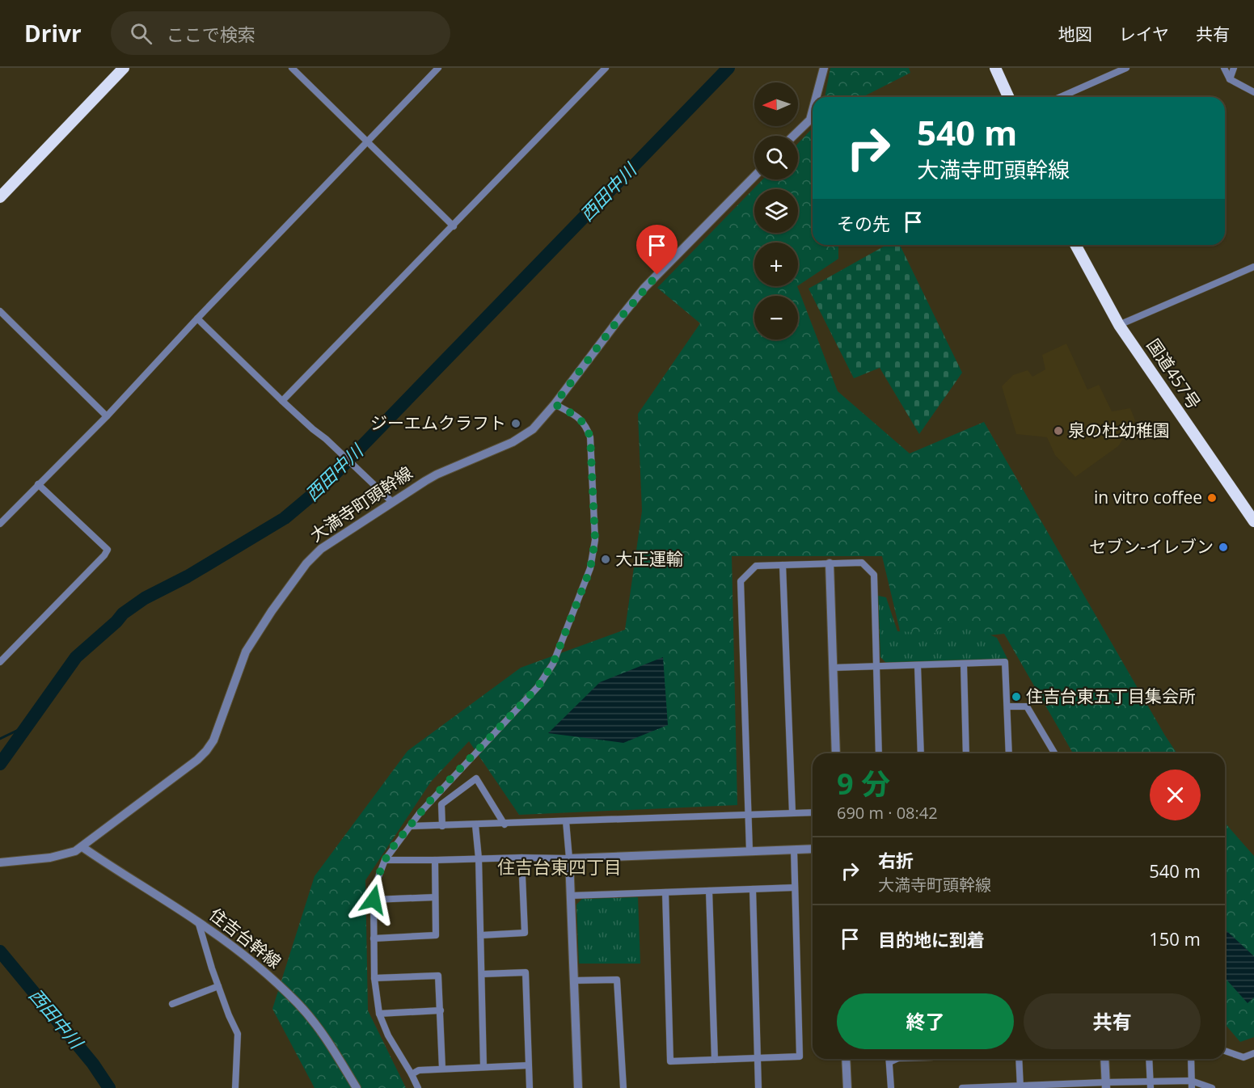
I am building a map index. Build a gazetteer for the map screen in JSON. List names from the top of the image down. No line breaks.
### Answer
{"streets":{"highway":["国道457号"],"street":["大満寺町頭幹線","住吉台幹線"]},"crossings":[["大満寺町頭幹線","住吉台幹線"]],"districts":["住吉台東四丁目"],"water":["西田中川"],"places":["ジーエムクラフト","泉の杜幼稚園","in vitro coffee","セブン-イレブン","大正運輸","住吉台東五丁目集会所"],"north":"left","page":{"header":"Drivr","search":"ここで検索","nav":["地図","レイヤ","共有"],"map_buttons":["+","−"],"turn":["540 m","大満寺町頭幹線"],"then":"その先","heading":["9 分","690 m · 08:42"],"list":[{"name":"右折","note":"大満寺町頭幹線","value":"540 m"},{"name":"目的地に到着","value":"150 m"}],"buttons":["終了","共有"]}}
